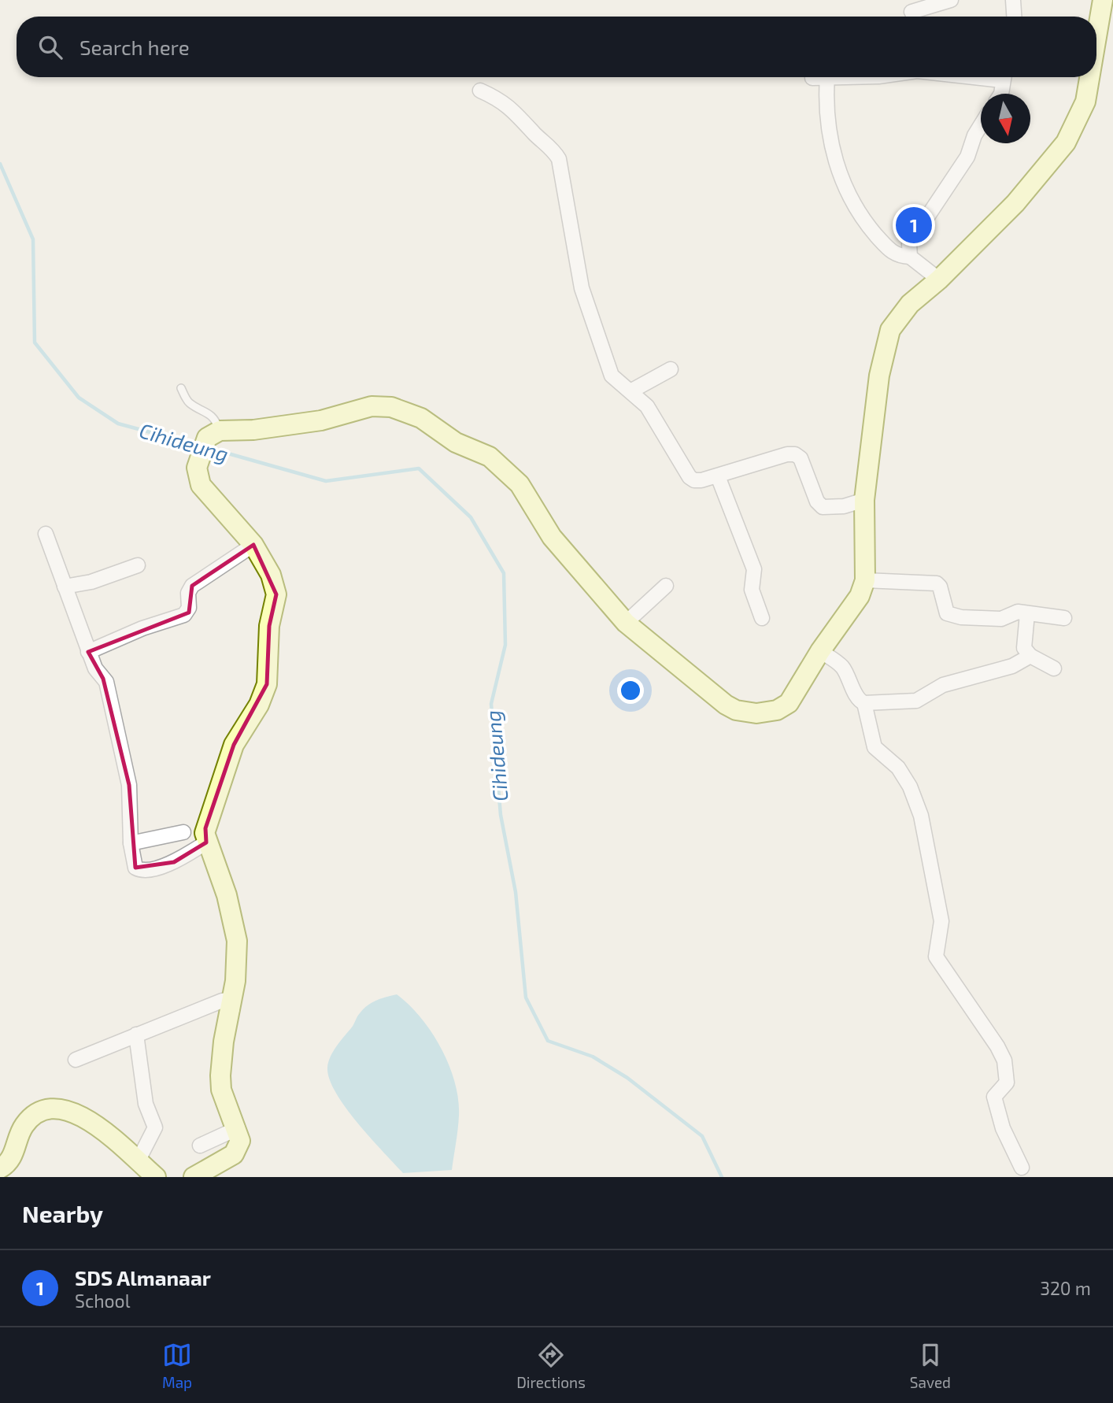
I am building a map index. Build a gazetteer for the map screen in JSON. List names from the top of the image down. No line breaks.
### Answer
{"water":["Cihideung"],"north":"bottom","page":{"search":"Search here","pins":"1","heading":"Nearby","list":[{"mark":"1","name":"SDS Almanaar","note":"School","value":"320 m"}],"nav":["Map","Directions","Saved"]}}
